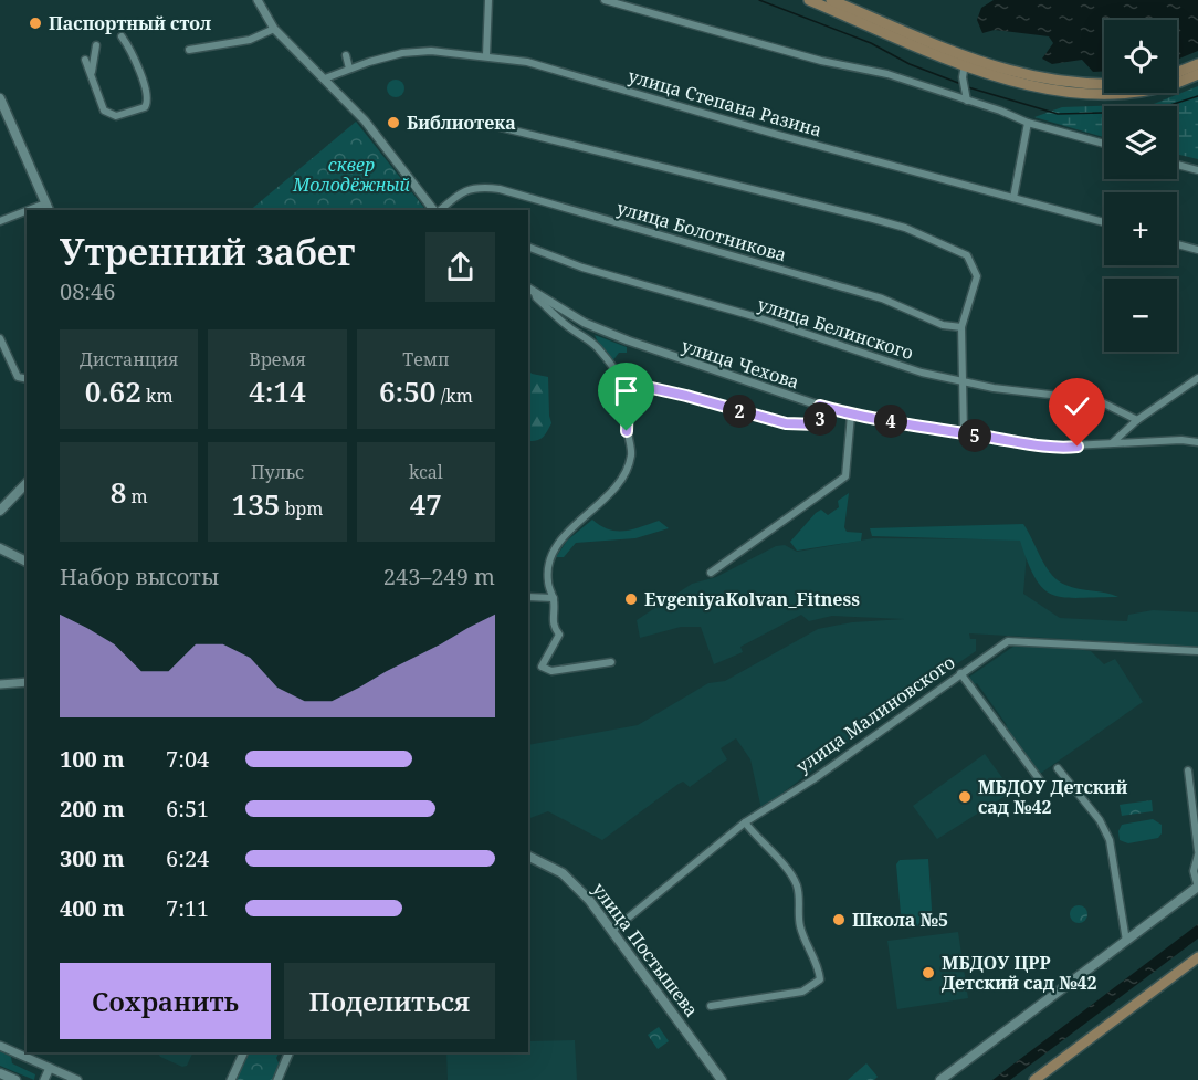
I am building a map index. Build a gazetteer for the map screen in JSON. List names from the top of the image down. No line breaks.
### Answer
{"streets":{"main road":["улица Постышева"],"street":["улица Степана Разина","улица Болотникова","улица Белинского","улица Чехова","улица Малиновского"]},"crossings":[["улица Малиновского","улица Постышева"]],"parks":["сквер Молодёжный"],"places":["Паспортный стол","Библиотека","EvgeniyaKolvan_Fitness","МБДОУ Детский сад №42","Школа №5","МБДОУ ЦРР Детский сад №42"],"page":{"map_buttons":["+","−"],"heading":["Утренний забег","08:46"],"stats":[["Дистанция","0.62 km"],["Время","4:14"],["Темп","6:50 /km"],["8 m"],["Пульс","135 bpm"],["kcal","47"]],"pins":["2","3","4","5"],"chart":["Набор высоты","243–249 m"],"list":[{"name":"100 m","note":"7:04"},{"name":"200 m","note":"6:51"},{"name":"300 m","note":"6:24"},{"name":"400 m","note":"7:11"}],"buttons":["Сохранить","Поделиться"]}}
